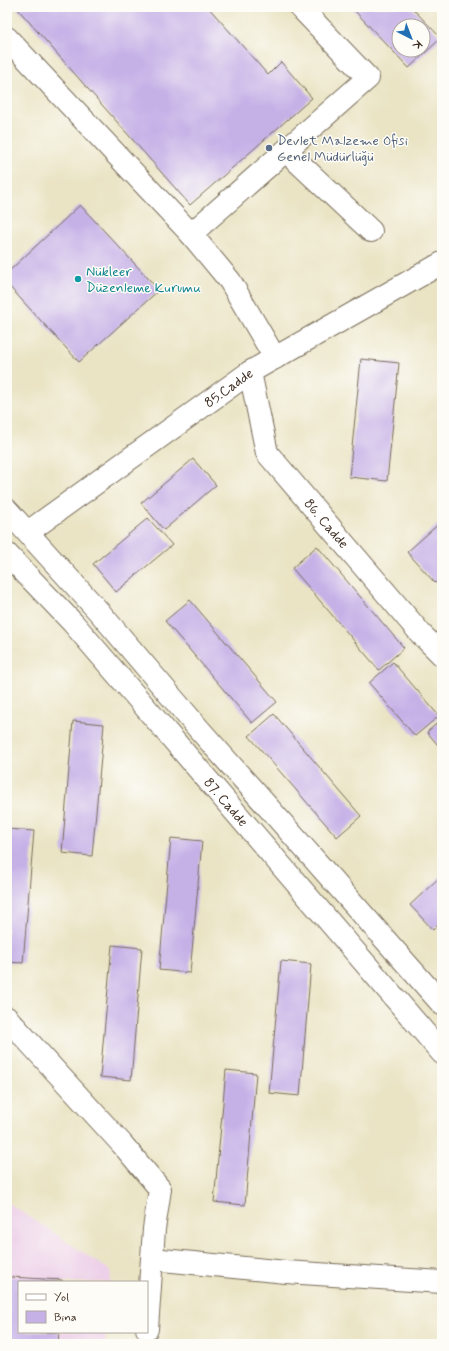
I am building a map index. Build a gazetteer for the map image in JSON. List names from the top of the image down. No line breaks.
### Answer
{"streets":{"street":["85.Cadde","86. Cadde","87. Cadde"]},"crossings":[["85.Cadde","86. Cadde"],["85.Cadde","87. Cadde"]],"places":["Devlet Malzeme Ofisi Genel Müdürlüğü","Nükleer Düzenleme Kurumu"],"legend":["Yol","Bina"],"north":"bottom right"}
